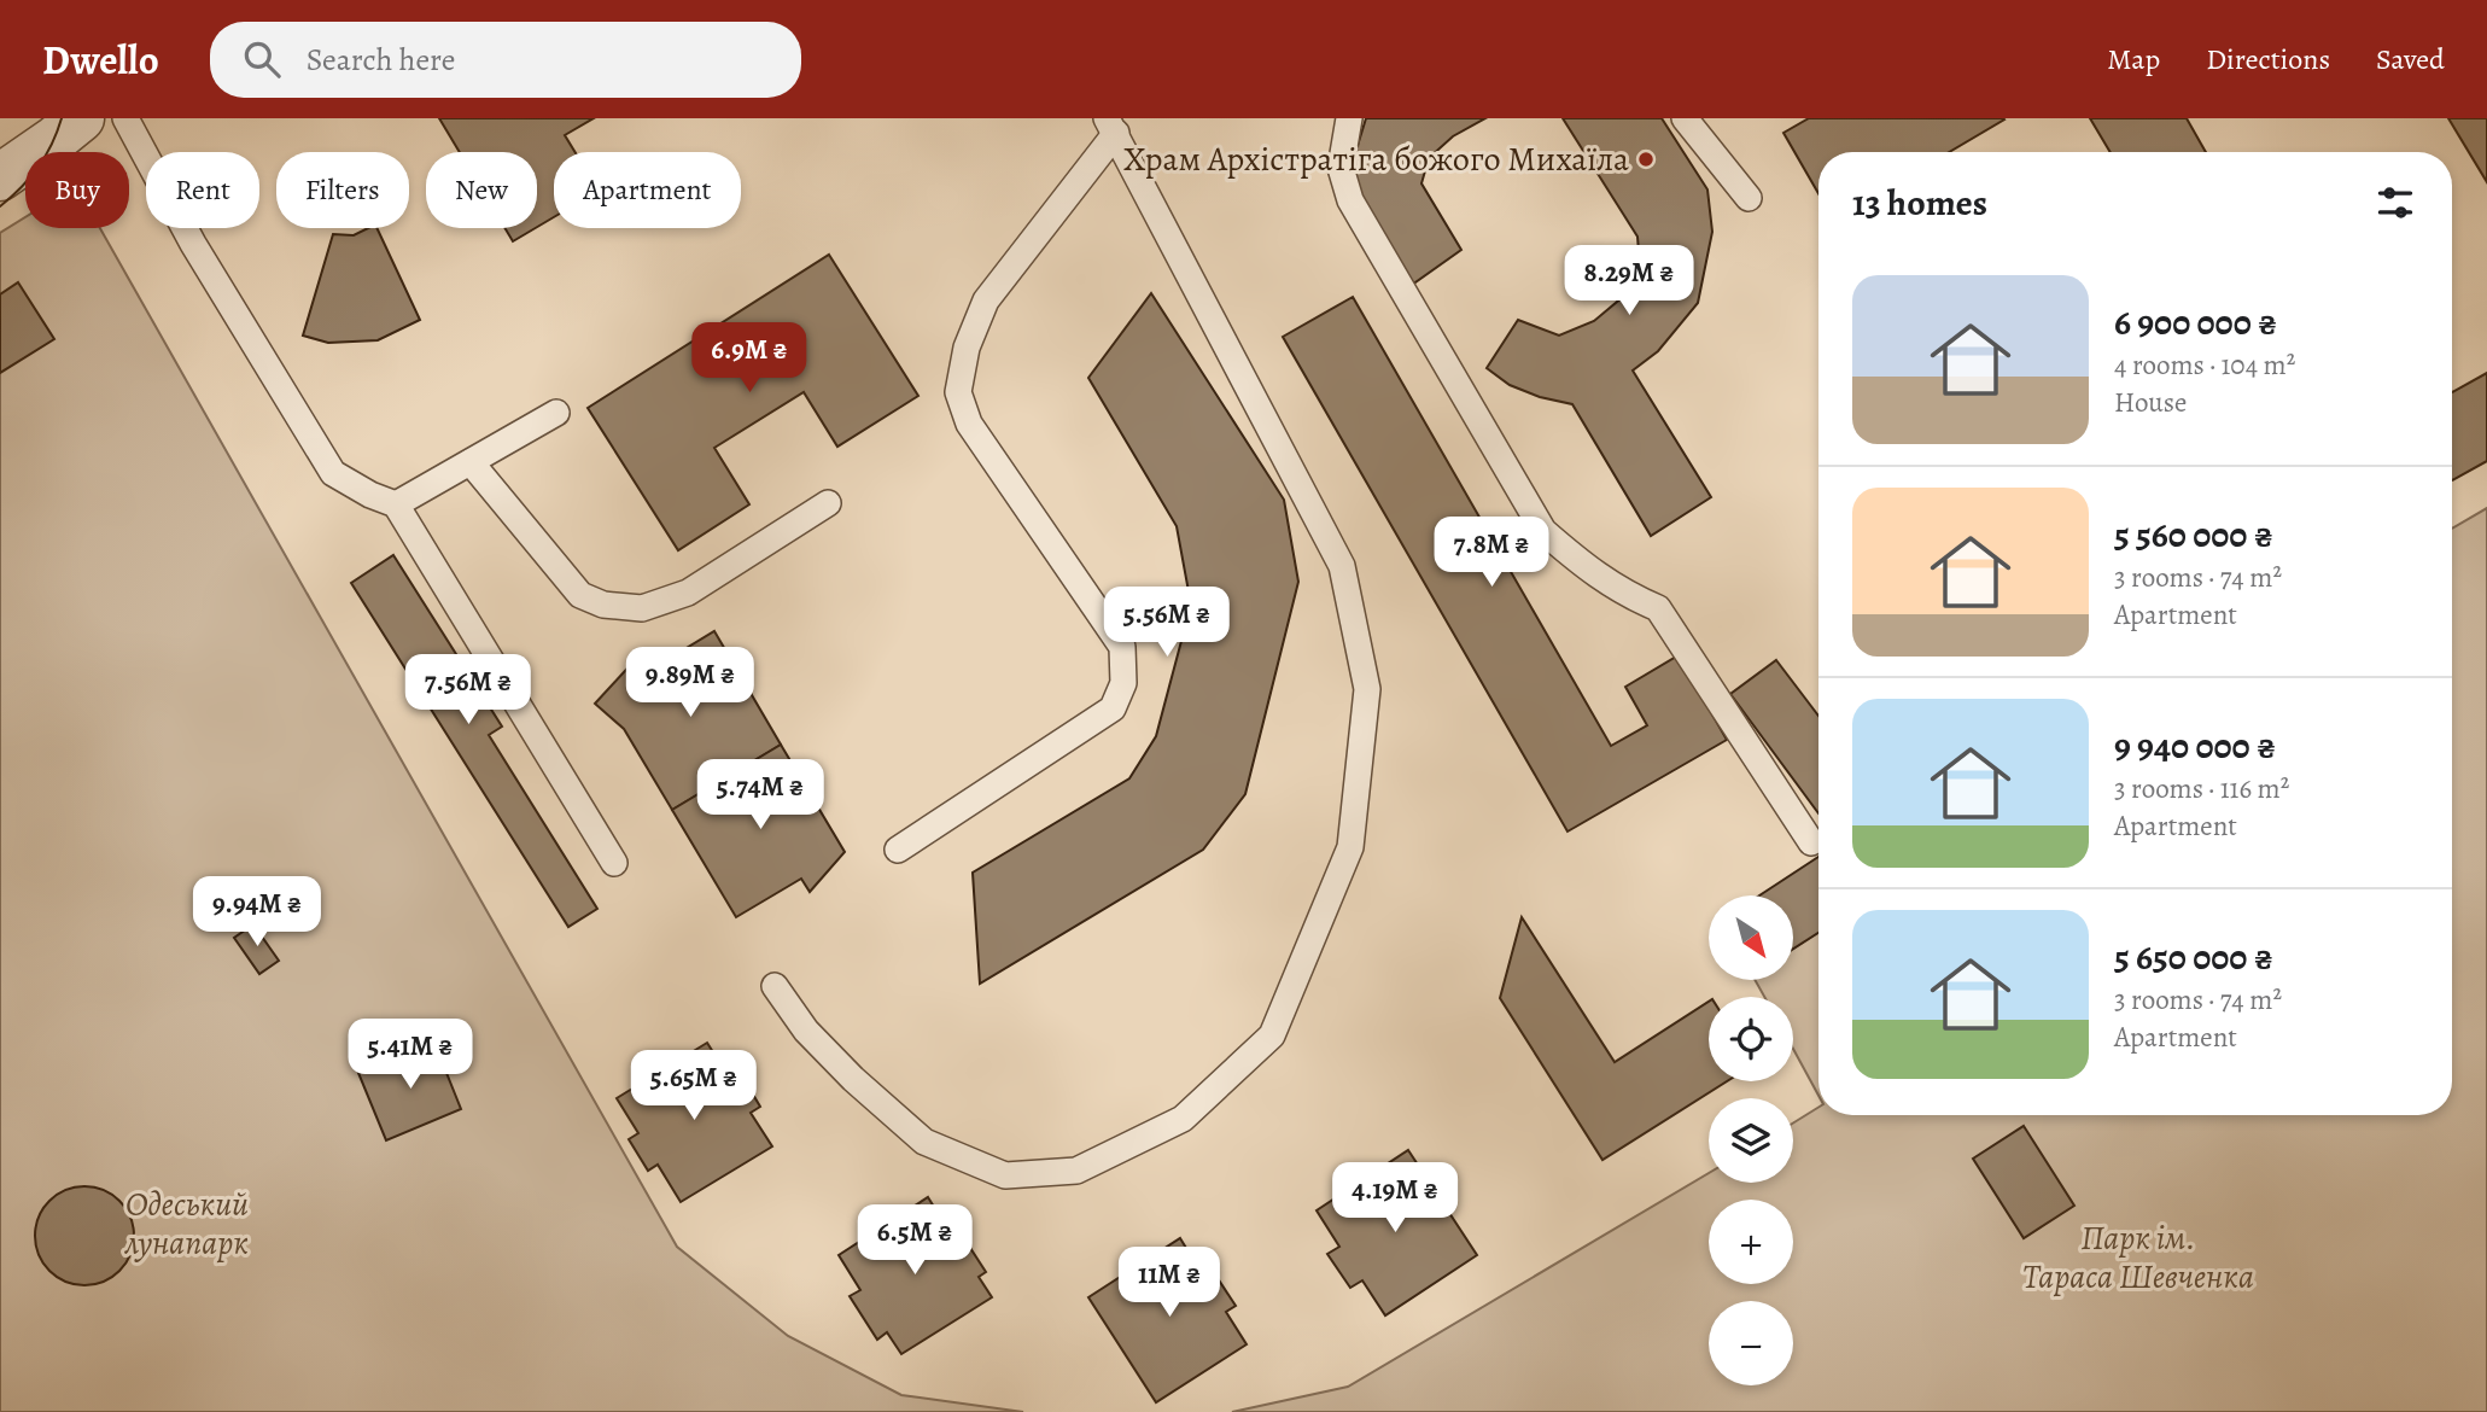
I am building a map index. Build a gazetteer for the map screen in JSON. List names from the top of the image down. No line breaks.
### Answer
{"parks":["Одеський лунапарк","Парк ім. Тараса Шевченка"],"places":["Храм Архістратіга божого Михаїла"],"north":"bottom right","page":{"header":"Dwello","search":"Search here","nav":["Map","Directions","Saved"],"chip":["Buy","Rent","Filters","New","Apartment"],"heading":"13 homes","price":["8.29M ₴","6.9M ₴","7.8M ₴","5.56M ₴","9.89M ₴","7.56M ₴","5.74M ₴","9.94M ₴","5.41M ₴","5.65M ₴","4.19M ₴","6.5M ₴","11M ₴"],"list":[{"name":"6 900 000 ₴","note":"4 rooms · 104 m² · House"},{"name":"5 560 000 ₴","note":"3 rooms · 74 m² · Apartment"},{"name":"9 940 000 ₴","note":"3 rooms · 116 m² · Apartment"},{"name":"5 650 000 ₴","note":"3 rooms · 74 m² · Apartment"}],"map_buttons":["+","−"]}}
